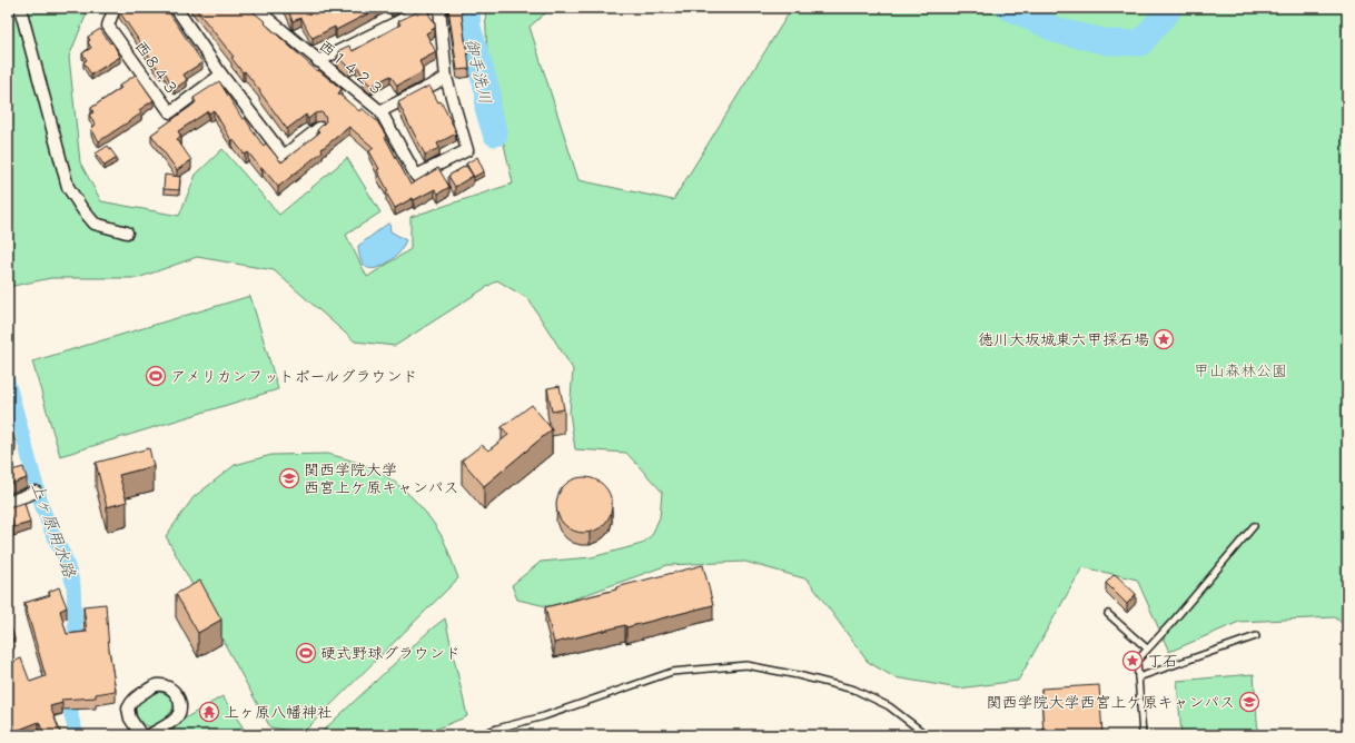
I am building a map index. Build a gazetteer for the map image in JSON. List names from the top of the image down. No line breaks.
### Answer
{"streets":{"street":["西８４３","西１４２３"]},"water":["御手洗川","上ヶ原用水路"],"parks":["甲山森林公園"],"places":{"place":["徳川大坂城東六甲採石場","丁石"],"sports":["アメリカンフットボールグラウンド","硬式野球グラウンド"],"school or university":["関西学院大学 西宮上ケ原キャンパス","関西学院大学西宮上ケ原キャンパス"],"temple":["上ヶ原八幡神社"]}}
